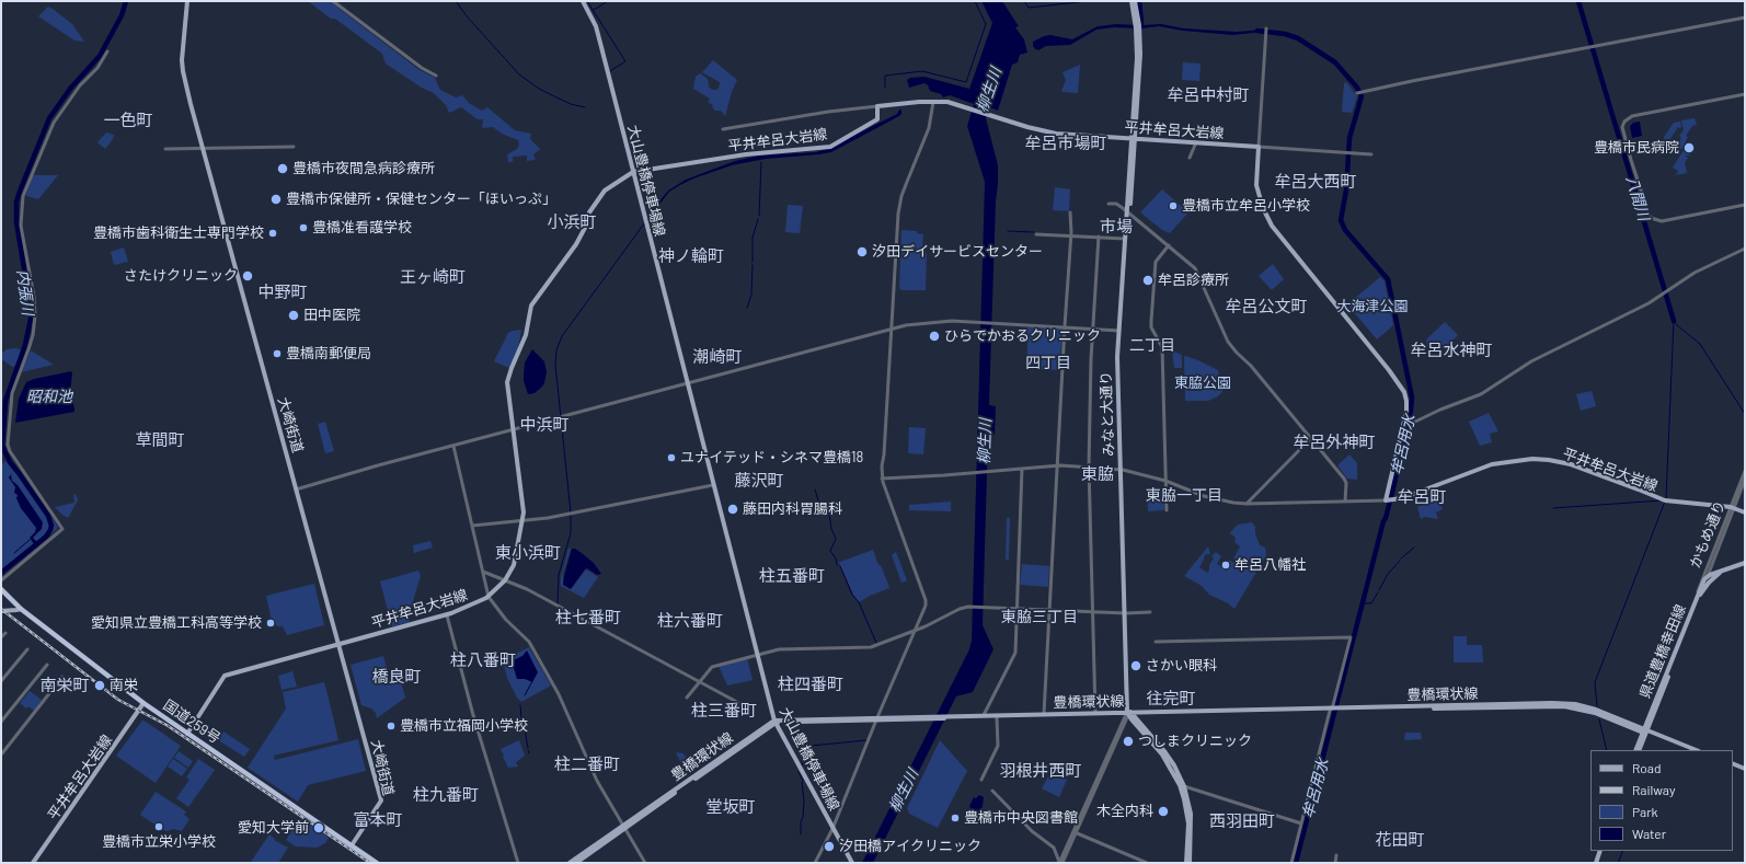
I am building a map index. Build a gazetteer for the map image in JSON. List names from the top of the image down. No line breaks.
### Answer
{"streets":{"highway":["国道259号"],"main road":["平井牟呂大岩線","大山豊橋停車場線","みなと大通り","大崎街道","県道豊橋幸田線","豊橋環状線"],"street":["かもめ通り"]},"crossings":[["平井牟呂大岩線","大山豊橋停車場線"],["平井牟呂大岩線","みなと大通り"],["平井牟呂大岩線","大崎街道"],["平井牟呂大岩線","かもめ通り"],["平井牟呂大岩線","国道259号"],["大山豊橋停車場線","豊橋環状線"],["みなと大通り","豊橋環状線"],["大崎街道","国道259号"],["かもめ通り","県道豊橋幸田線"],["県道豊橋幸田線","豊橋環状線"]],"districts":["牟呂中村町","一色町","牟呂市場町","牟呂大西町","小浜町","市場","神ノ輪町","王ヶ崎町","中野町","牟呂公文町","二丁目","牟呂水神町","潮崎町","四丁目","中浜町","草間町","牟呂外神町","東脇","藤沢町","東脇一丁目","牟呂町","東小浜町","柱五番町","東脇三丁目","柱七番町","柱六番町","柱八番町","橋良町","柱四番町","南栄町","往完町","柱三番町","柱二番町","羽根井西町","柱九番町","堂坂町","富本町","西羽田町","花田町"],"water":["柳生川","八間川","内張川","昭和池","牟呂用水"],"parks":["大海津公園","東脇公園"],"places":["豊橋市民病院","豊橋市夜間急病診療所","豊橋市保健所・保健センター「ほいっぷ」","豊橋市立牟呂小学校","豊橋准看護学校","豊橋市歯科衛生士専門学校","汐田デイサービスセンター","さたけクリニック","牟呂診療所","田中医院","ひらでかおるクリニック","豊橋南郵便局","ユナイテッド・シネマ豊橋18","藤田内科胃腸科","牟呂八幡社","愛知県立豊橋工科高等学校","さかい眼科","南栄","豊橋市立福岡小学校","つしまクリニック","木全内科","豊橋市中央図書館","豊橋市立栄小学校","愛知大学前","汐田橋アイクリニック"],"legend":["Road","Railway","Park","Water"]}
